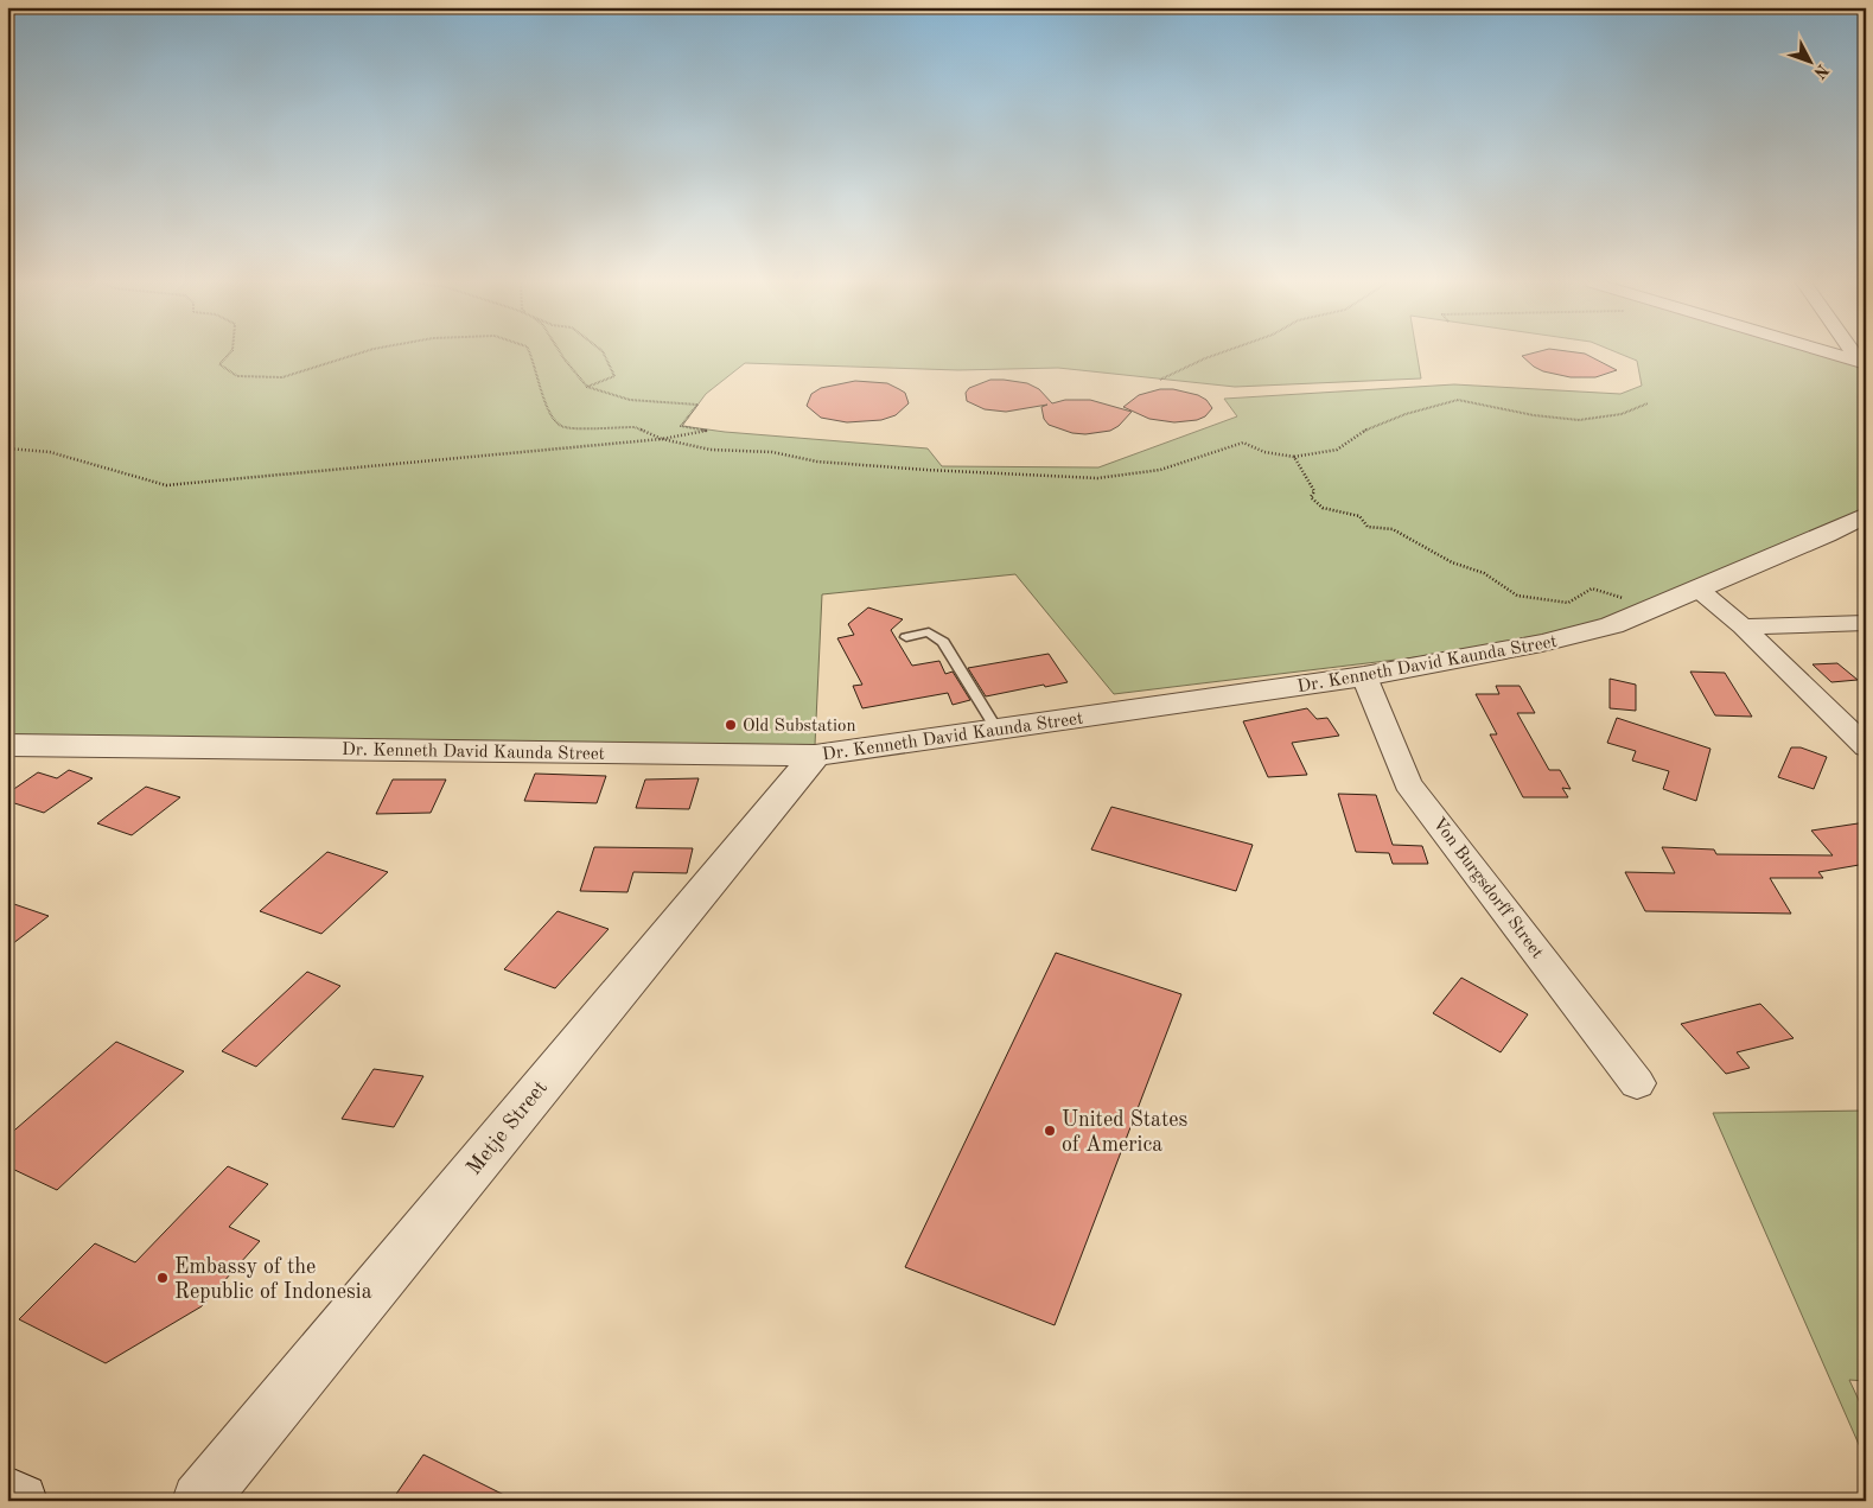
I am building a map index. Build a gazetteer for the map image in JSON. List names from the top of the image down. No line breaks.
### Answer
{"streets":{"street":["Dr. Kenneth David Kaunda Street","Von Burgsdorff Street","Metje Street"]},"crossings":[["Dr. Kenneth David Kaunda Street","Von Burgsdorff Street"],["Dr. Kenneth David Kaunda Street","Metje Street"]],"places":["Old Substation","United States of America","Embassy of the Republic of Indonesia"],"north":"bottom right"}
